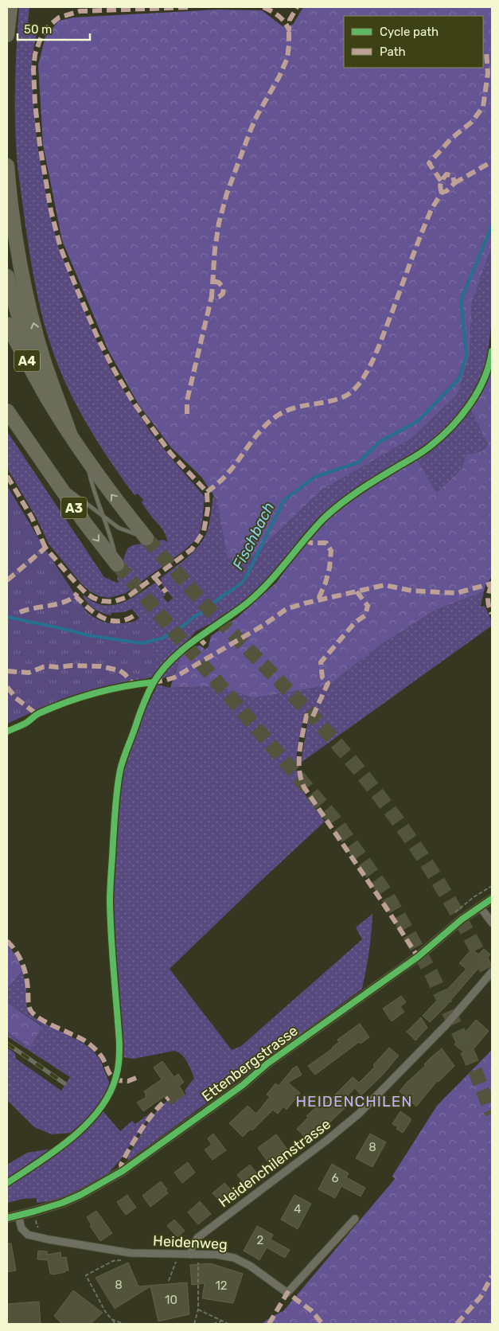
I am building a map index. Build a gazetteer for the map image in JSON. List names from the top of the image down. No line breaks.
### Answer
{"streets":{"highway":["A4","A3"],"street":["Ettenbergstrasse","Heidenchilenstrasse","Heidenweg"]},"crossings":[["Ettenbergstrasse","Heidenweg"],["Heidenchilenstrasse","Heidenweg"]],"districts":["HEIDENCHILEN"],"water":["Fischbach"],"house_numbers":["8","6","4","2","8","12","10"],"legend":["Cycle path","Path"],"scale_bar":"50 m"}
